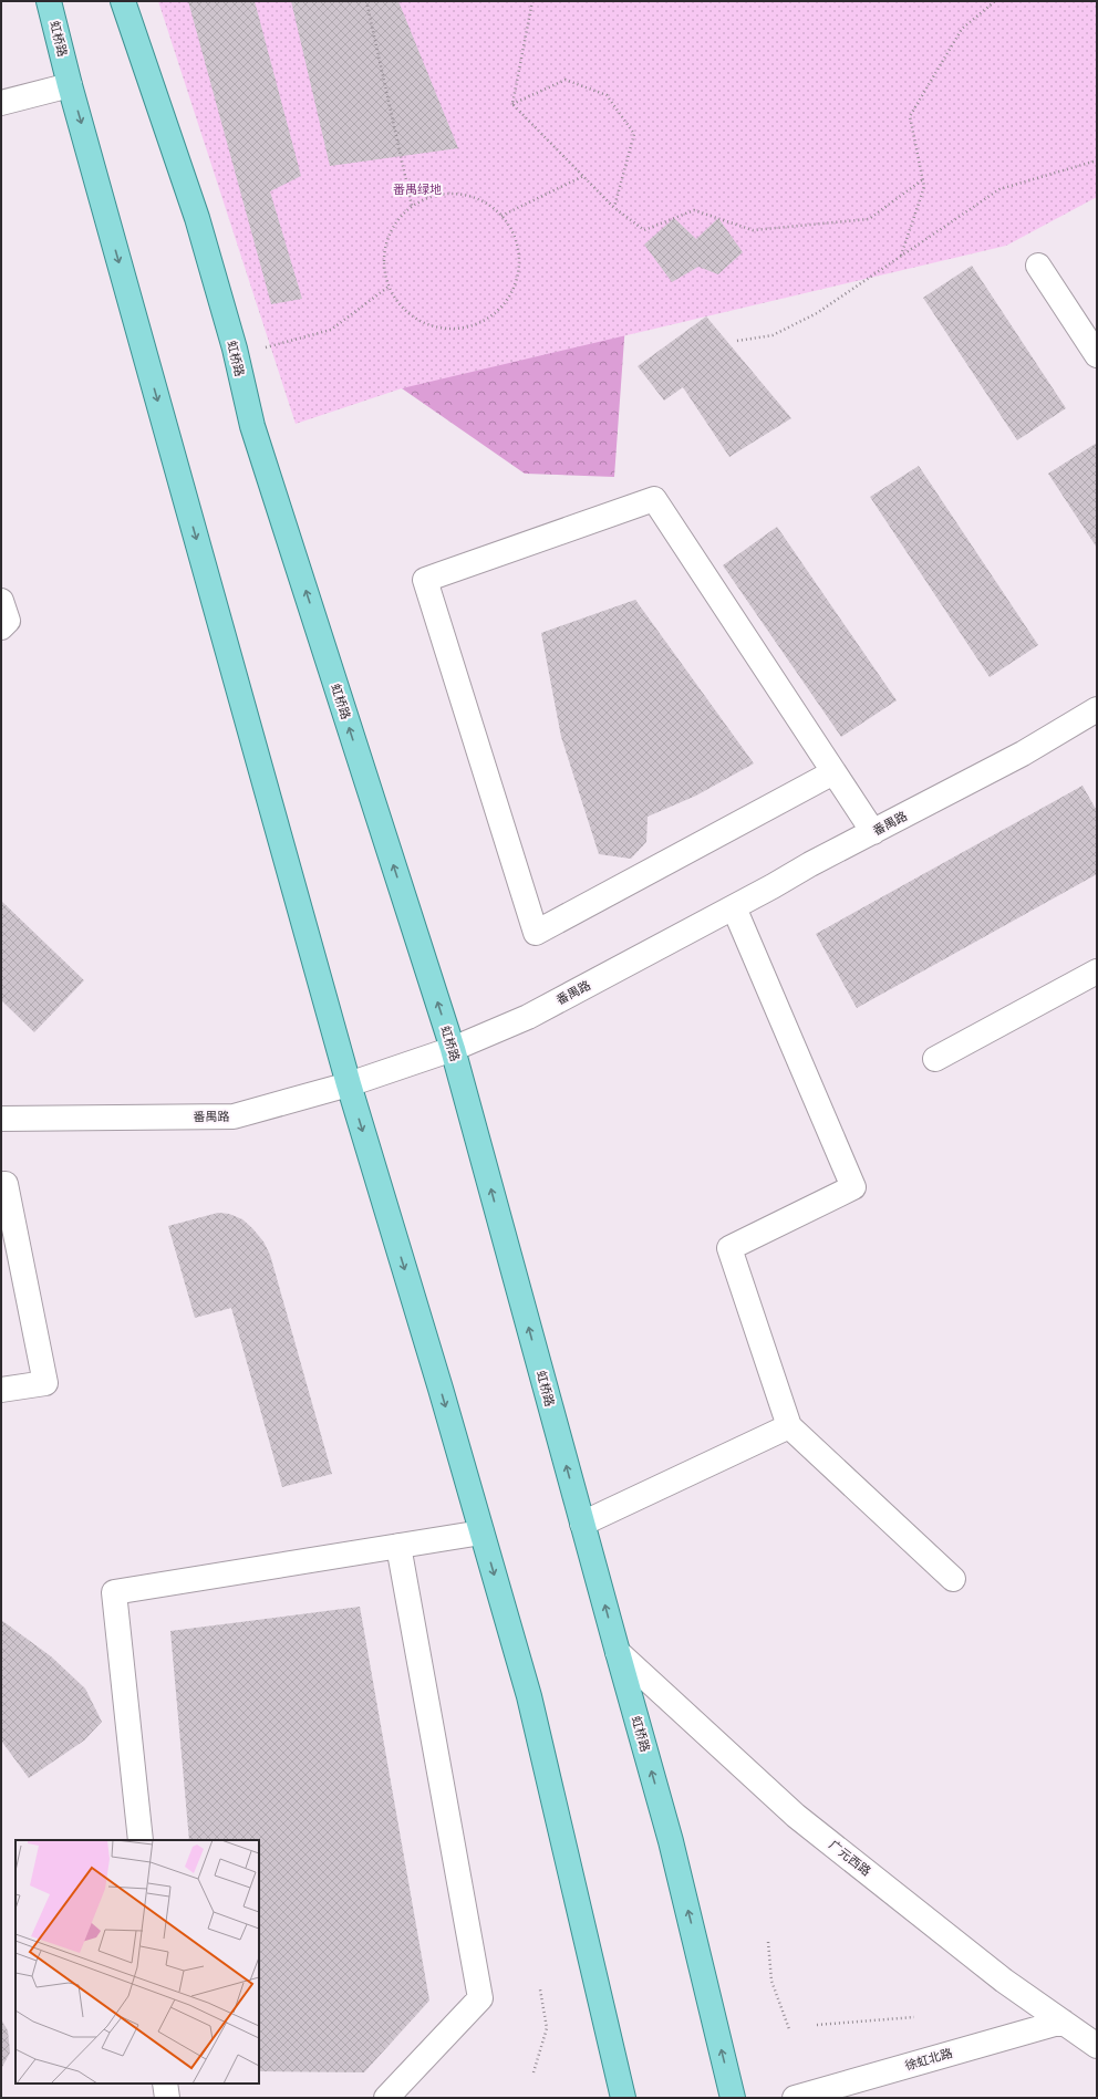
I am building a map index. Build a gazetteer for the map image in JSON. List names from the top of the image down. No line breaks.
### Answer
{"streets":{"main road":["虹桥路"],"street":["番禺路","广元西路","徐虹北路"]},"crossings":[["虹桥路","番禺路"],["虹桥路","广元西路"],["广元西路","徐虹北路"]],"parks":["番禺绿地"]}
